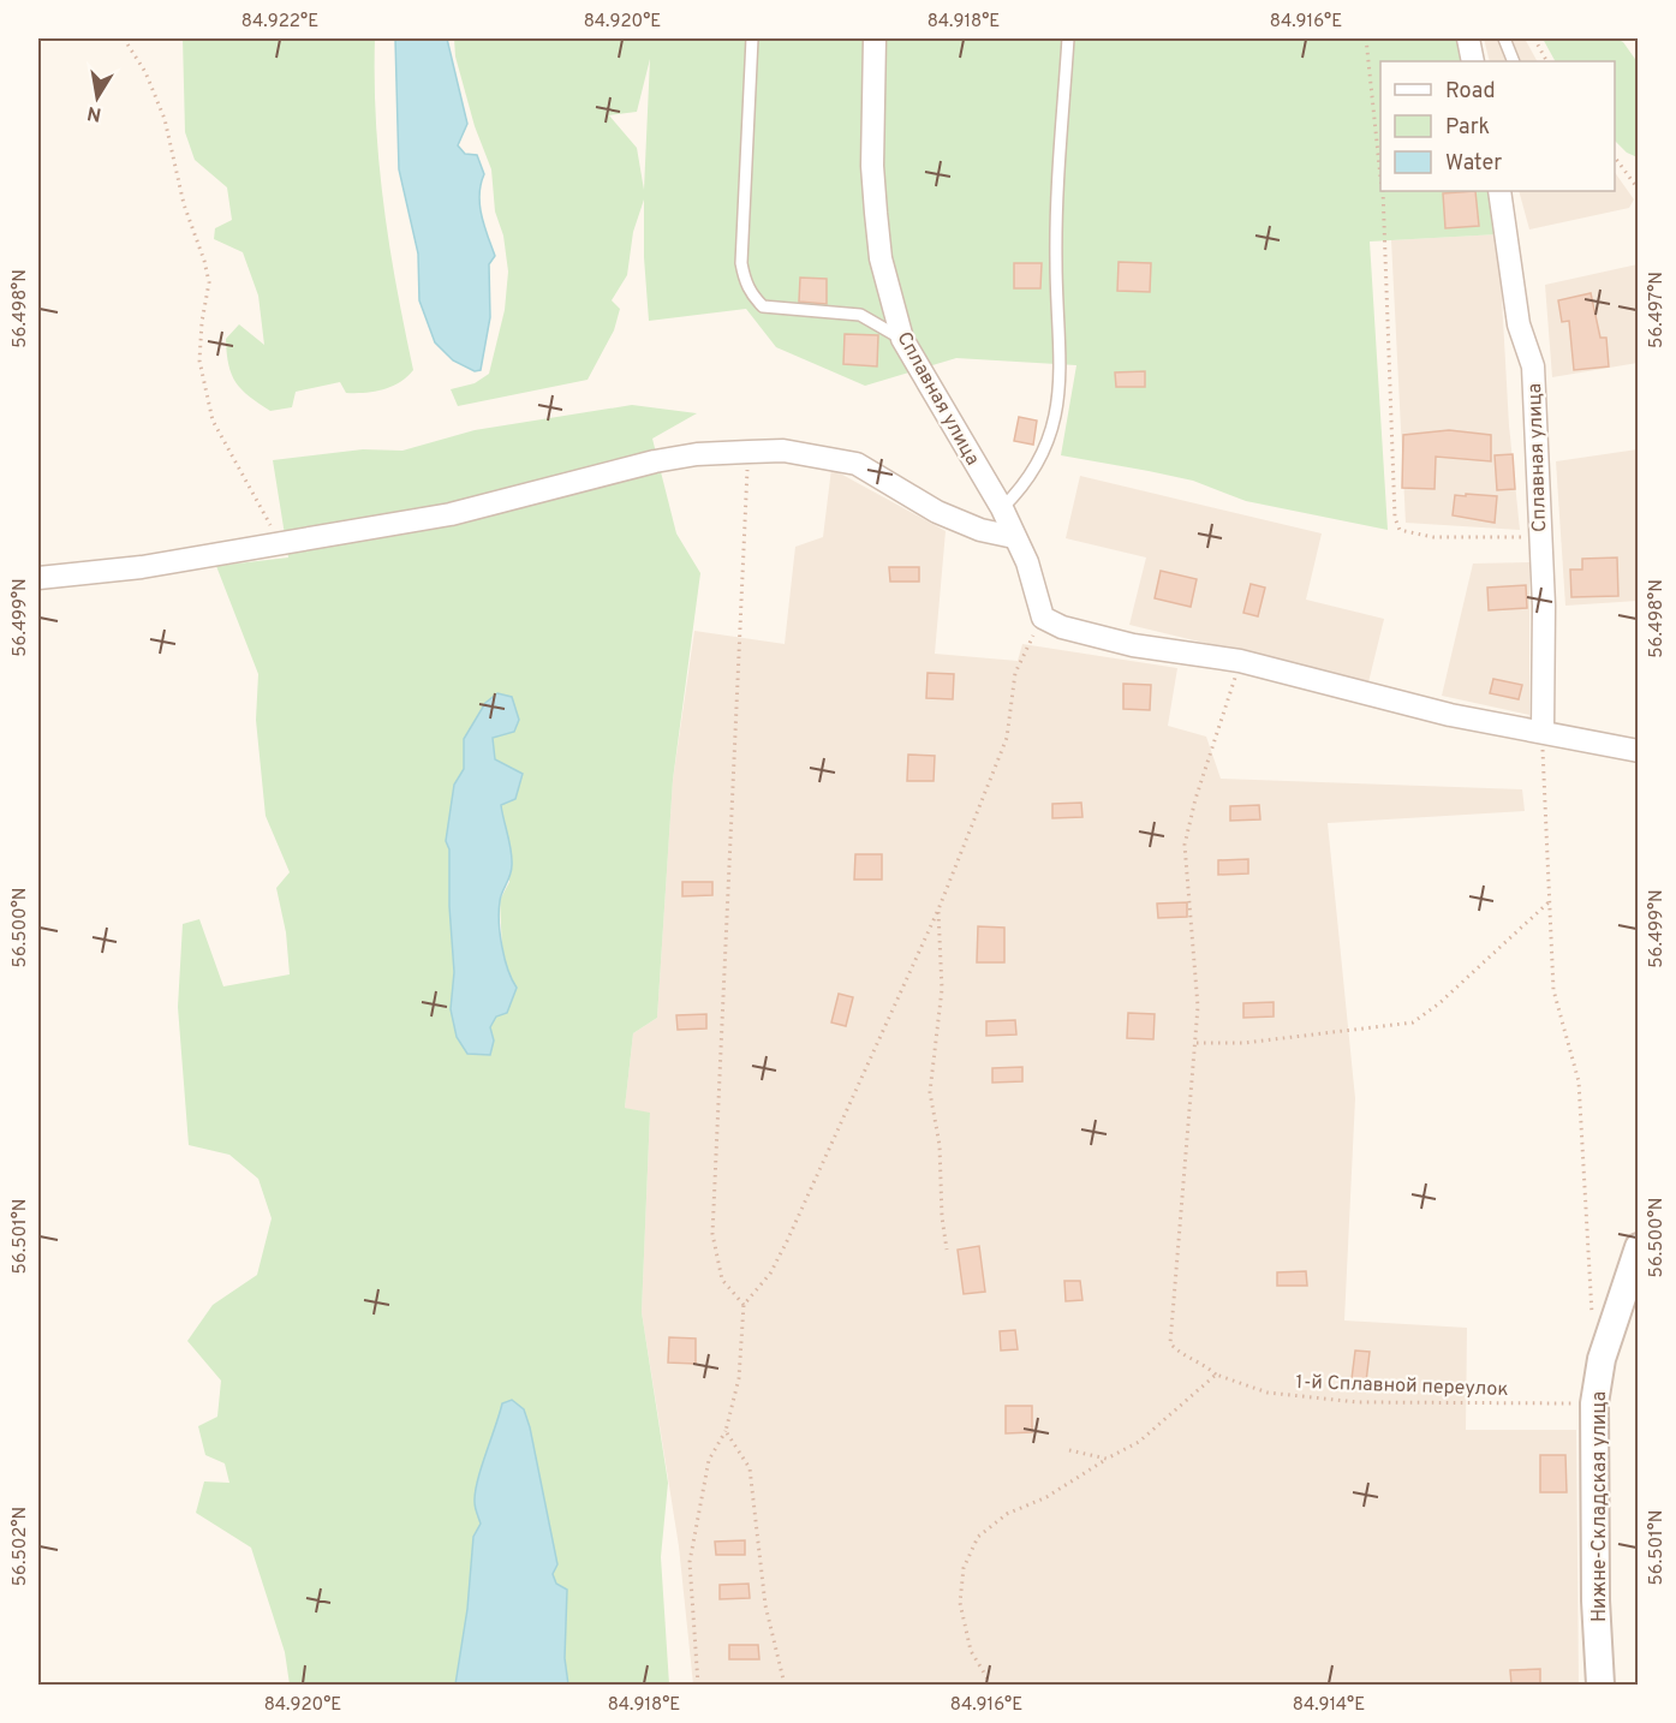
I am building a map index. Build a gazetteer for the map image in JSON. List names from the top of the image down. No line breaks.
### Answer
{"streets":{"street":["Сплавная улица","Нижне-Складская улица"],"path":["1-й Сплавной переулок"]},"crossings":[["1-й Сплавной переулок","Нижне-Складская улица"]],"legend":["Road","Park","Water"],"north":"bottom","coordinates":["84.922°E","84.920°E","84.918°E","84.916°E","56.498°N","56.497°N","56.499°N","56.500°N","56.501°N","56.502°N","84.914°E"]}
